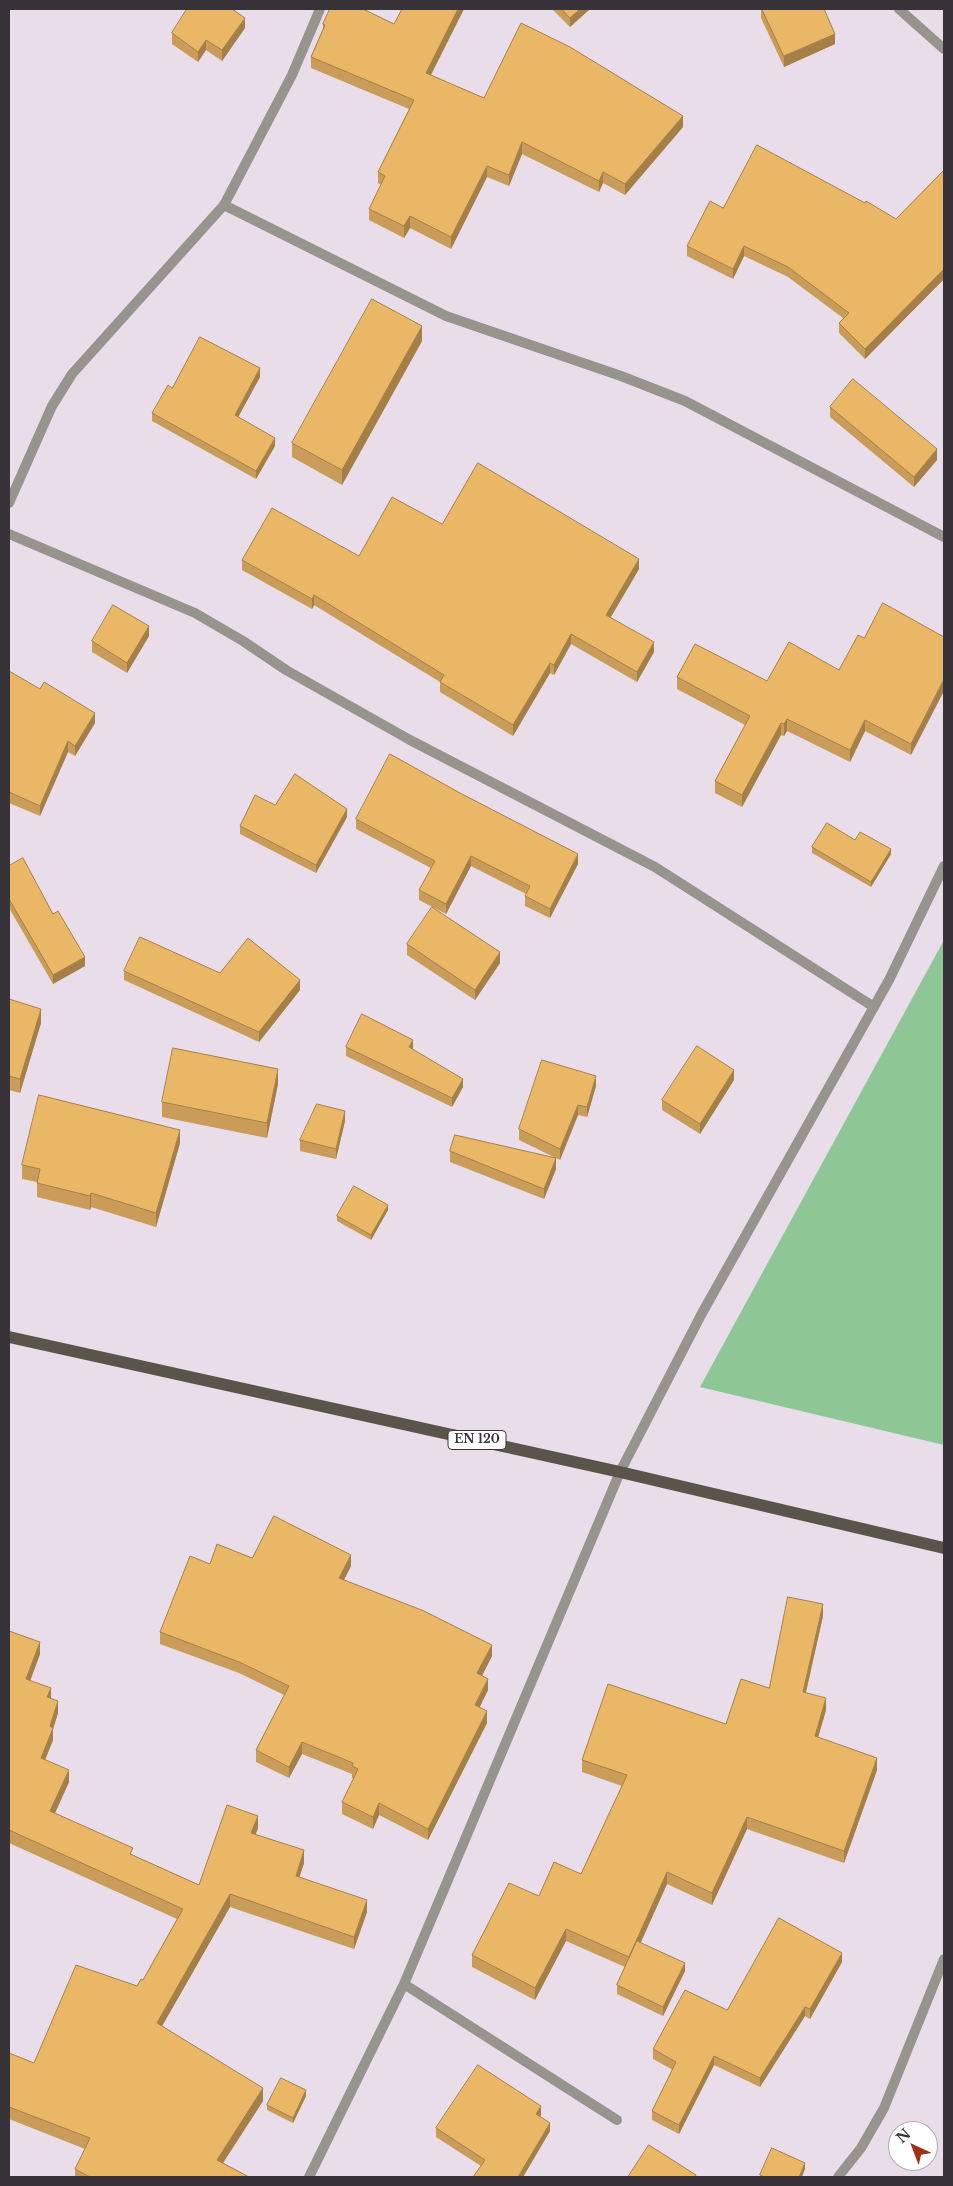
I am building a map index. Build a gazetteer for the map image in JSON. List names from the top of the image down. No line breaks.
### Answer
{"streets":{"main road":["EN 120"]},"north":"top left"}
